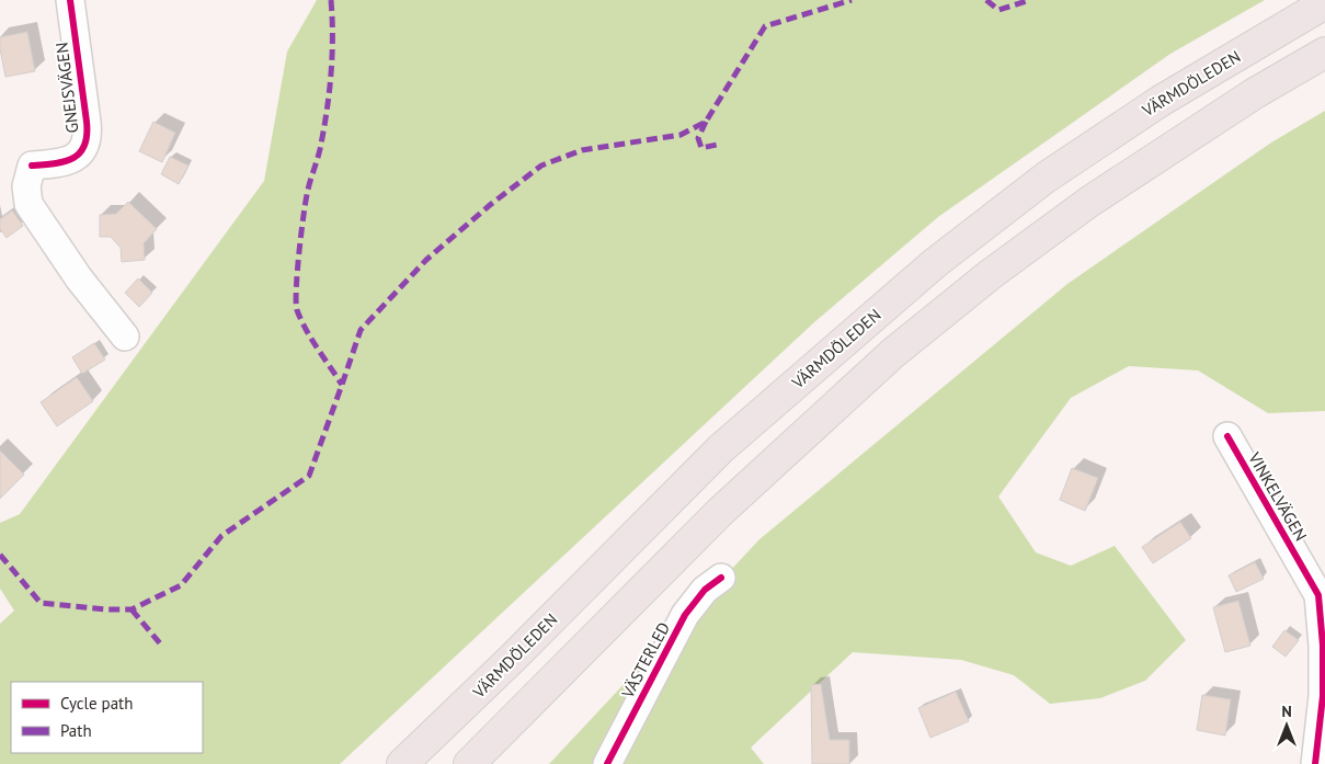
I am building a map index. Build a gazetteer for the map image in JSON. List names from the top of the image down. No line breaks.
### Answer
{"streets":{"highway":["VÄRMDÖLEDEN"],"street":["GNEJSVÄGEN","VINKELVÄGEN","VÄSTERLED"]},"legend":["Cycle path","Path"],"north":"top"}
